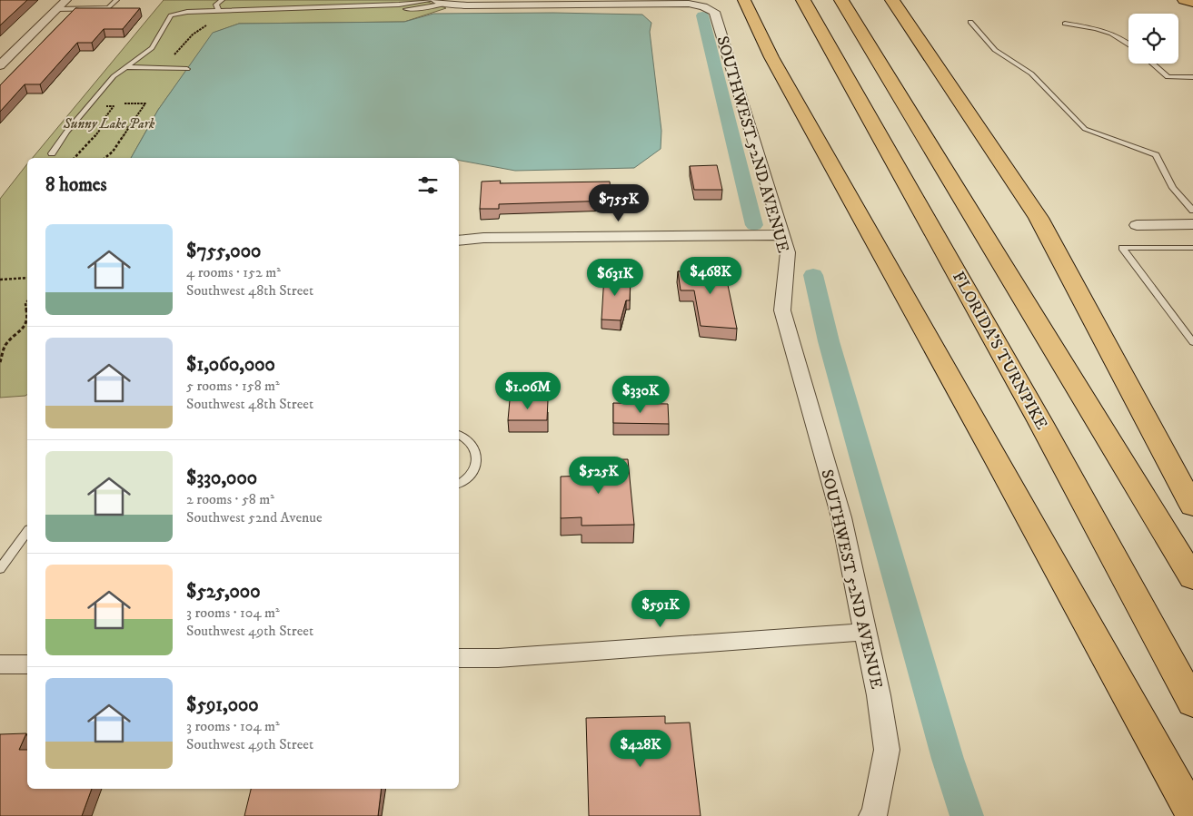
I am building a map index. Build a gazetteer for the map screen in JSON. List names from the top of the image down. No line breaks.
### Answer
{"streets":{"main road":["FLORIDA'S TURNPIKE"],"street":["SOUTHWEST 52ND AVENUE"]},"parks":["Sunny Lake Park"],"page":{"heading":"8 homes","price":["$755K","$468K","$631K","$1.06M","$330K","$525K","$591K","$428K"],"list":[{"name":"$755,000","note":"4 rooms · 152 m² · Southwest 48th Street"},{"name":"$1,060,000","note":"5 rooms · 158 m² · Southwest 48th Street"},{"name":"$330,000","note":"2 rooms · 58 m² · Southwest 52nd Avenue"},{"name":"$525,000","note":"3 rooms · 104 m² · Southwest 49th Street"},{"name":"$591,000","note":"3 rooms · 104 m² · Southwest 49th Street"}]}}
